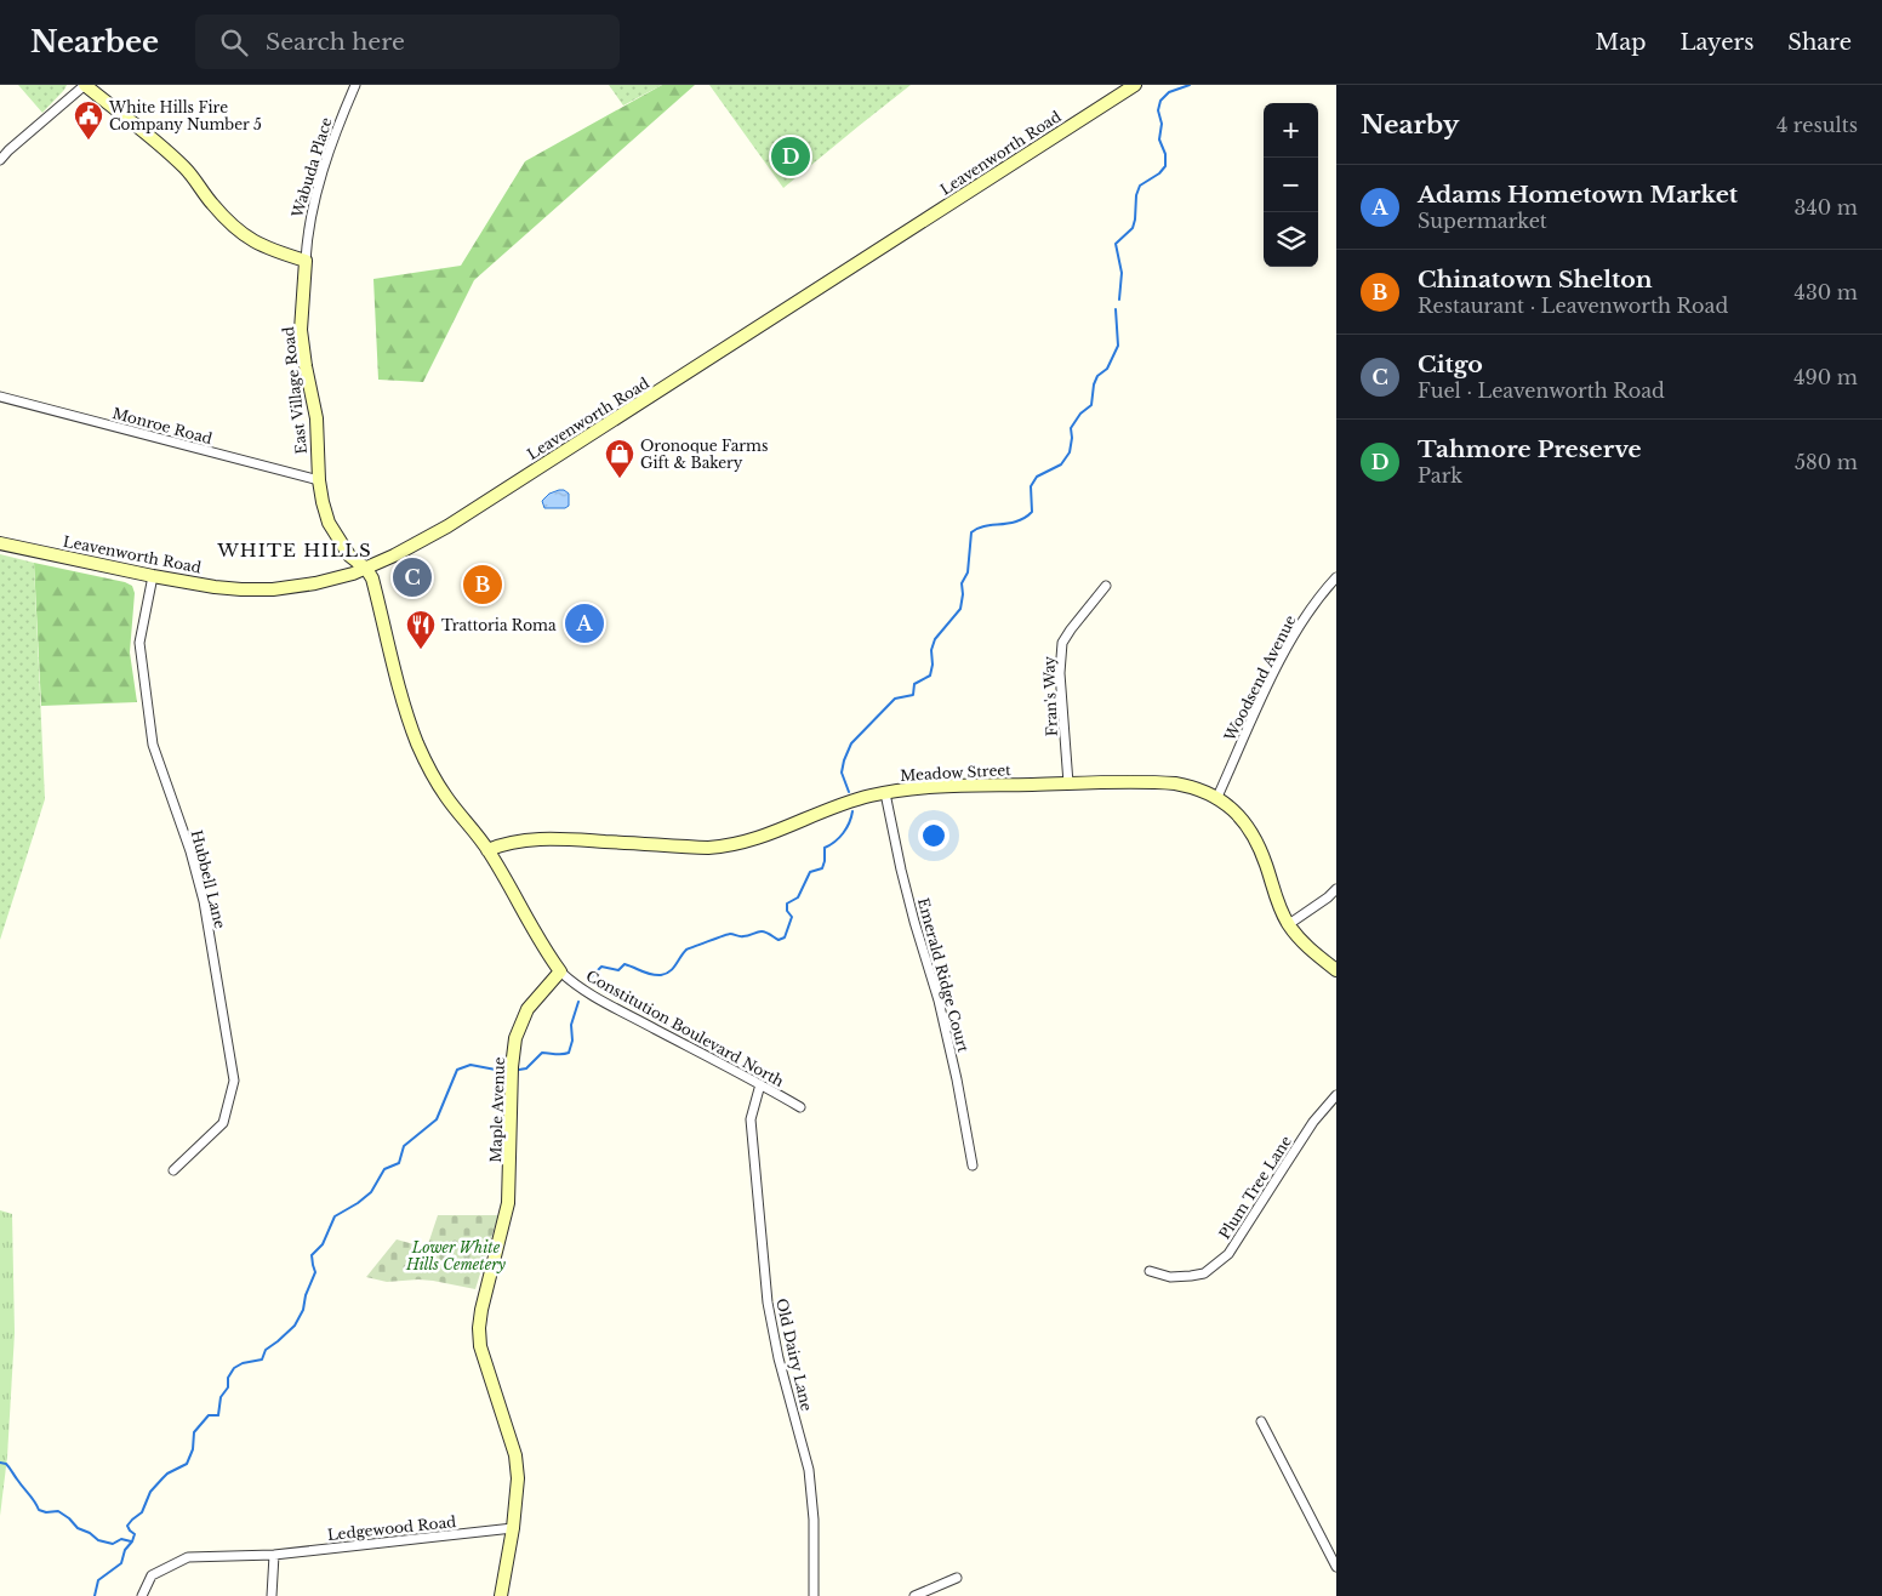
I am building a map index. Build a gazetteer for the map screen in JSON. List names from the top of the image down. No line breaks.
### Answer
{"streets":{"main road":["Leavenworth Road","East Village Road","Meadow Street","Maple Avenue"],"street":["Wabuda Place","Monroe Road","Woodsend Avenue","Fran's Way","Hubbell Lane","Emerald Ridge Court","Constitution Boulevard North","Plum Tree Lane","Old Dairy Lane","Ledgewood Road"]},"crossings":[["Leavenworth Road","East Village Road"],["Leavenworth Road","Hubbell Lane"],["Wabuda Place","East Village Road"],["East Village Road","Monroe Road"],["Woodsend Avenue","Meadow Street"],["Fran's Way","Meadow Street"],["Meadow Street","Emerald Ridge Court"],["Constitution Boulevard North","Maple Avenue"],["Constitution Boulevard North","Old Dairy Lane"],["Maple Avenue","Ledgewood Road"]],"districts":["WHITE HILLS"],"parks":["Lower White Hills Cemetery"],"places":{"public building":["White Hills Fire Company Number 5"],"shop":["Oronoque Farms Gift & Bakery"],"restaurant":["Trattoria Roma"]},"page":{"header":"Nearbee","search":"Search here","nav":["Map","Layers","Share"],"heading":["Nearby","4 results"],"map_buttons":["+","−"],"pins":["D","C","B","A"],"list":[{"mark":"A","name":"Adams Hometown Market","note":"Supermarket","value":"340 m"},{"mark":"B","name":"Chinatown Shelton","note":"Restaurant · Leavenworth Road","value":"430 m"},{"mark":"C","name":"Citgo","note":"Fuel · Leavenworth Road","value":"490 m"},{"mark":"D","name":"Tahmore Preserve","note":"Park","value":"580 m"}]}}
